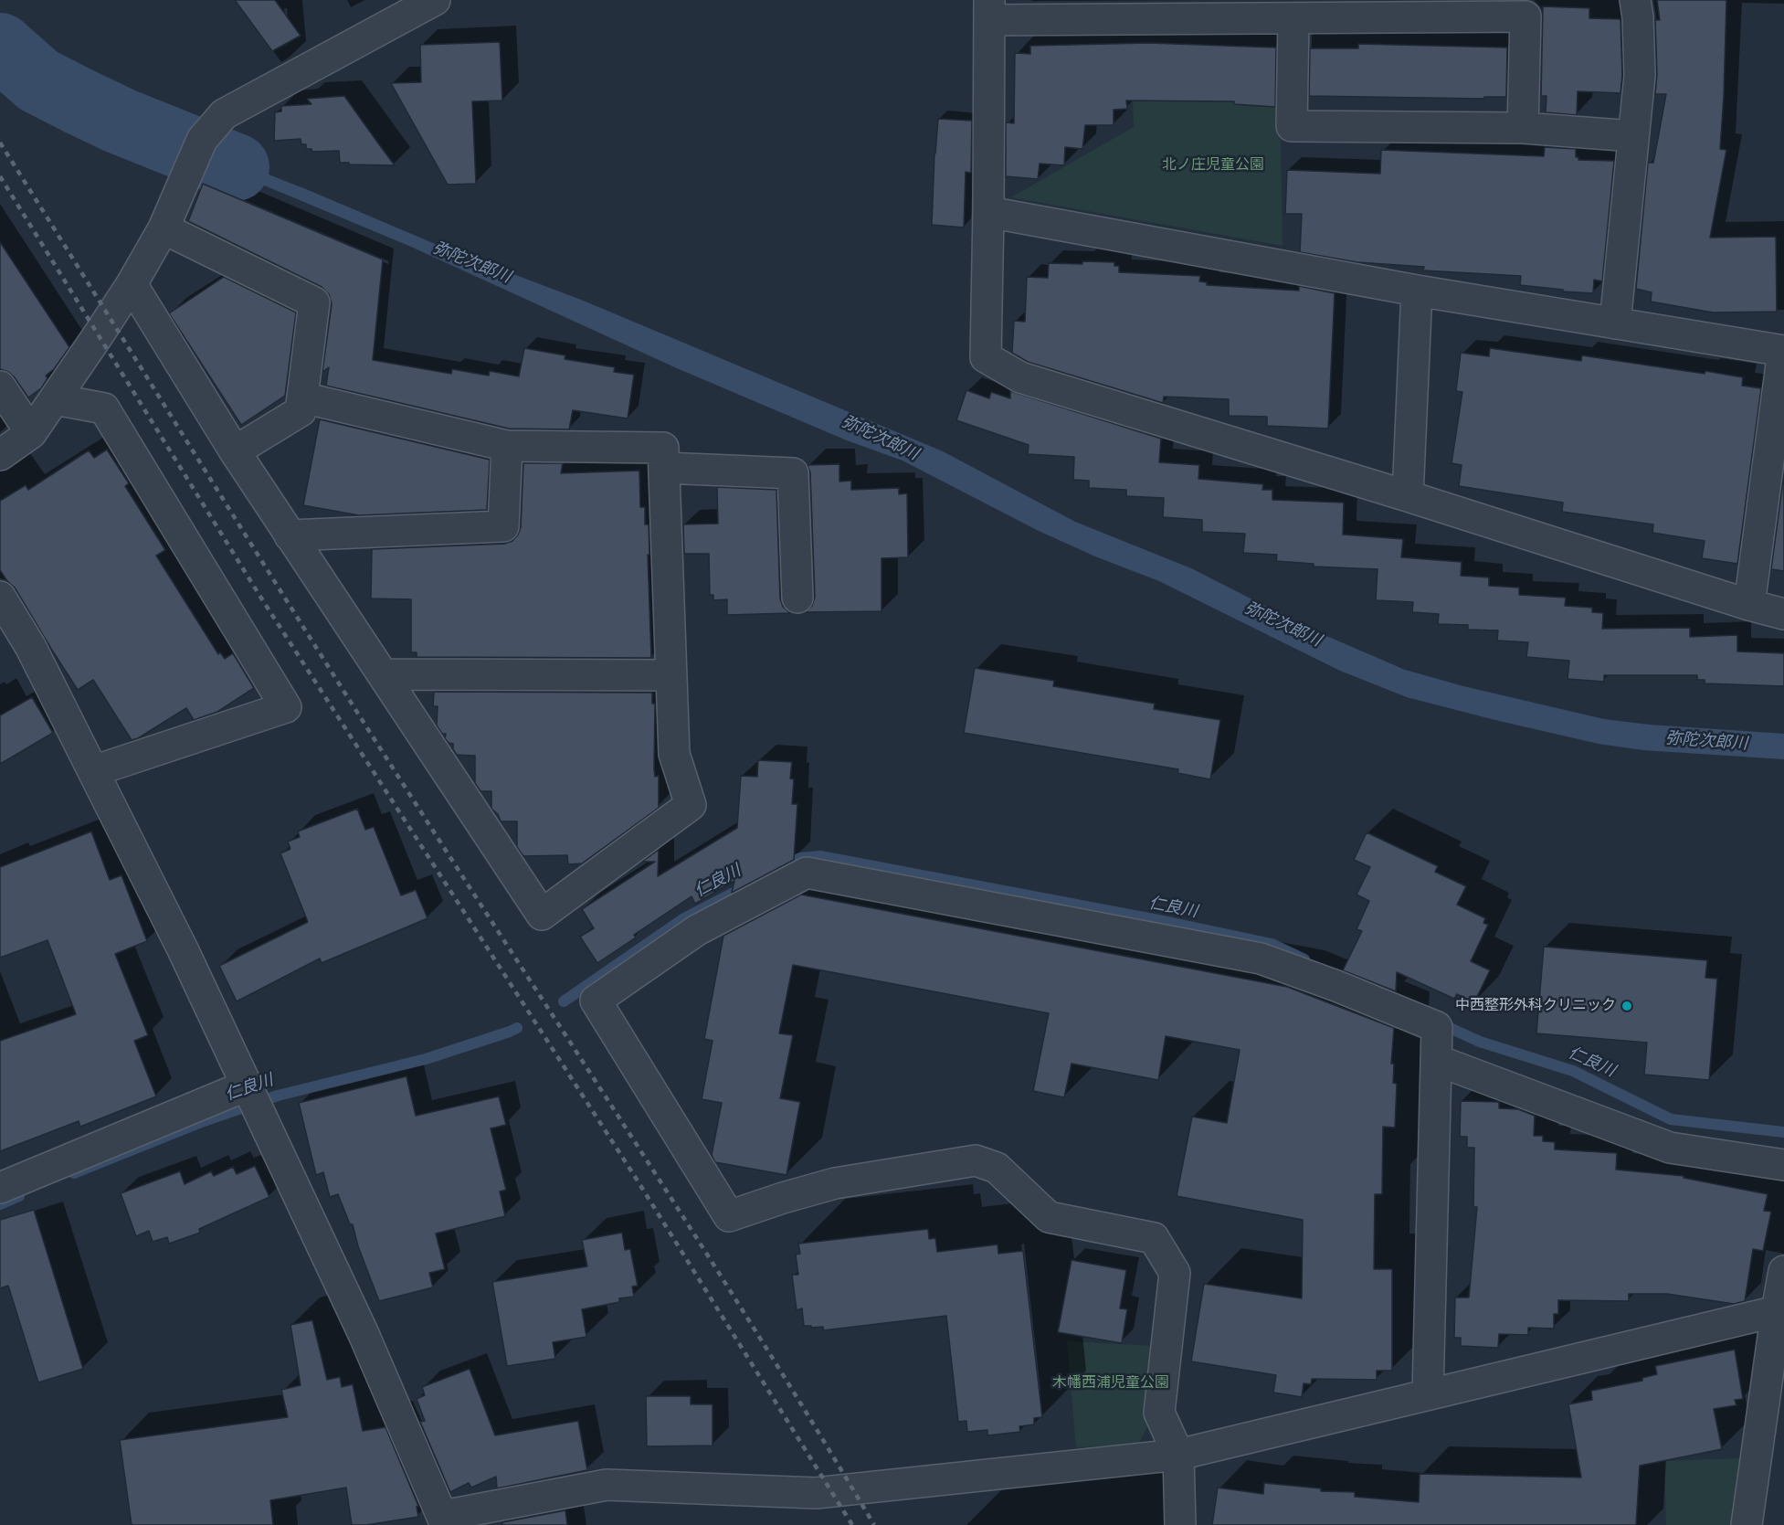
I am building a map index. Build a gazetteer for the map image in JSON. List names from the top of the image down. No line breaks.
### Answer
{"water":["弥陀次郎川","仁良川"],"parks":["北ノ庄児童公園","木幡西浦児童公園"],"places":["中西整形外科クリニック"]}
